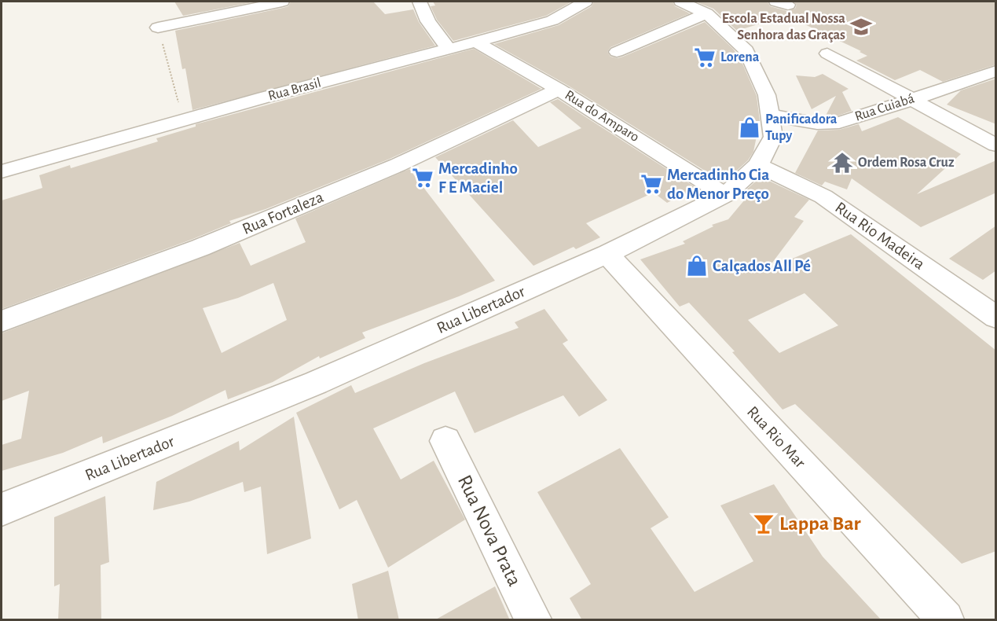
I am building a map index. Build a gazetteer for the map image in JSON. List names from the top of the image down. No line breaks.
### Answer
{"streets":{"street":["Rua Brasil","Rua Cuiabá","Rua do Amparo","Rua Fortaleza","Rua Rio Madeira","Rua Libertador","Rua Rio Mar","Rua Nova Prata"]},"crossings":[["Rua Brasil","Rua do Amparo"],["Rua Cuiabá","Rua Libertador"],["Rua do Amparo","Rua Fortaleza"],["Rua do Amparo","Rua Libertador"],["Rua Rio Madeira","Rua Libertador"],["Rua Libertador","Rua Rio Mar"]],"places":{"school or university":["Escola Estadual Nossa Senhora das Graças"],"supermarket":["Lorena","Mercadinho F E Maciel","Mercadinho Cia do Menor Preço"],"shop":["Panificadora Tupy","Calçados All Pé"],"temple":["Ordem Rosa Cruz"],"bar":["Lappa Bar"]}}
